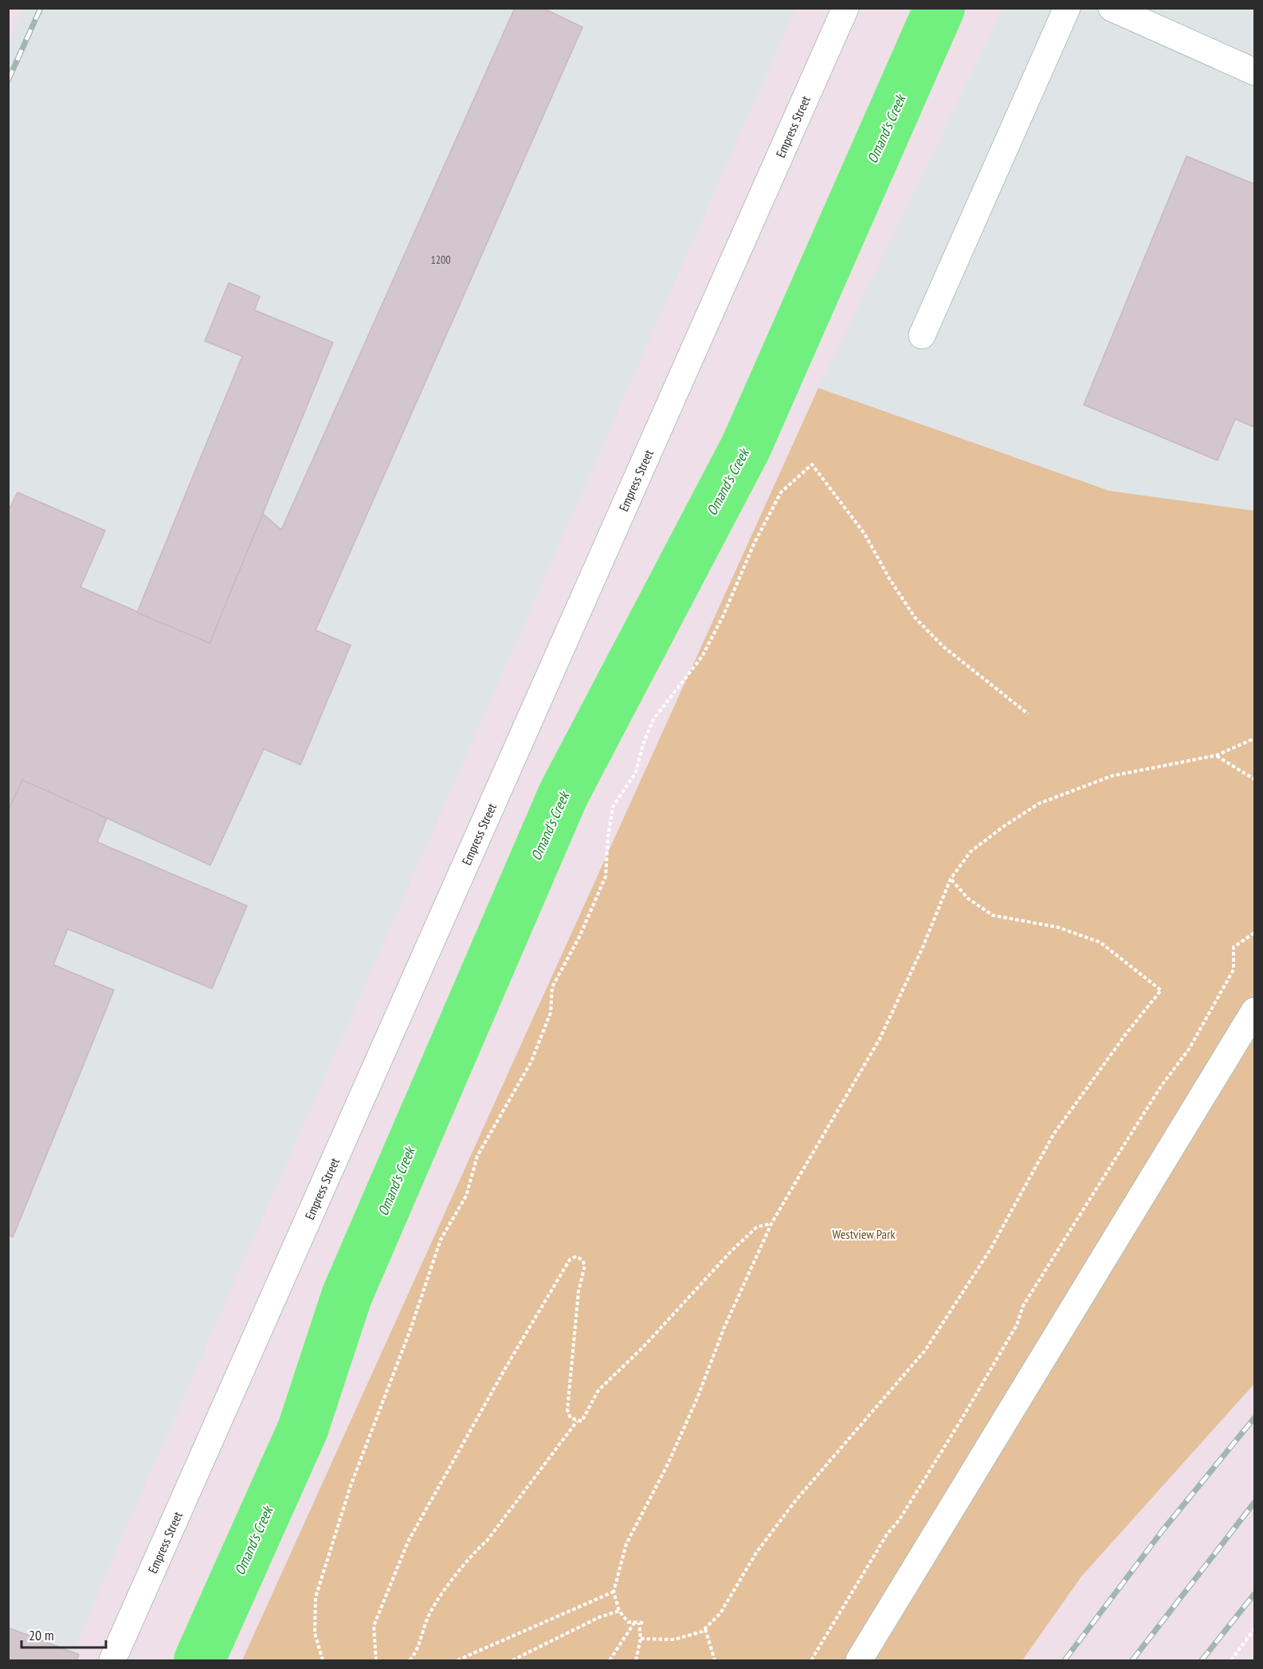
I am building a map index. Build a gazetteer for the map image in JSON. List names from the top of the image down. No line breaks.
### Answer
{"streets":{"street":["Empress Street"]},"water":["Omand's Creek"],"parks":["Westview Park"],"house_numbers":["1200"],"scale_bar":"20 m"}
